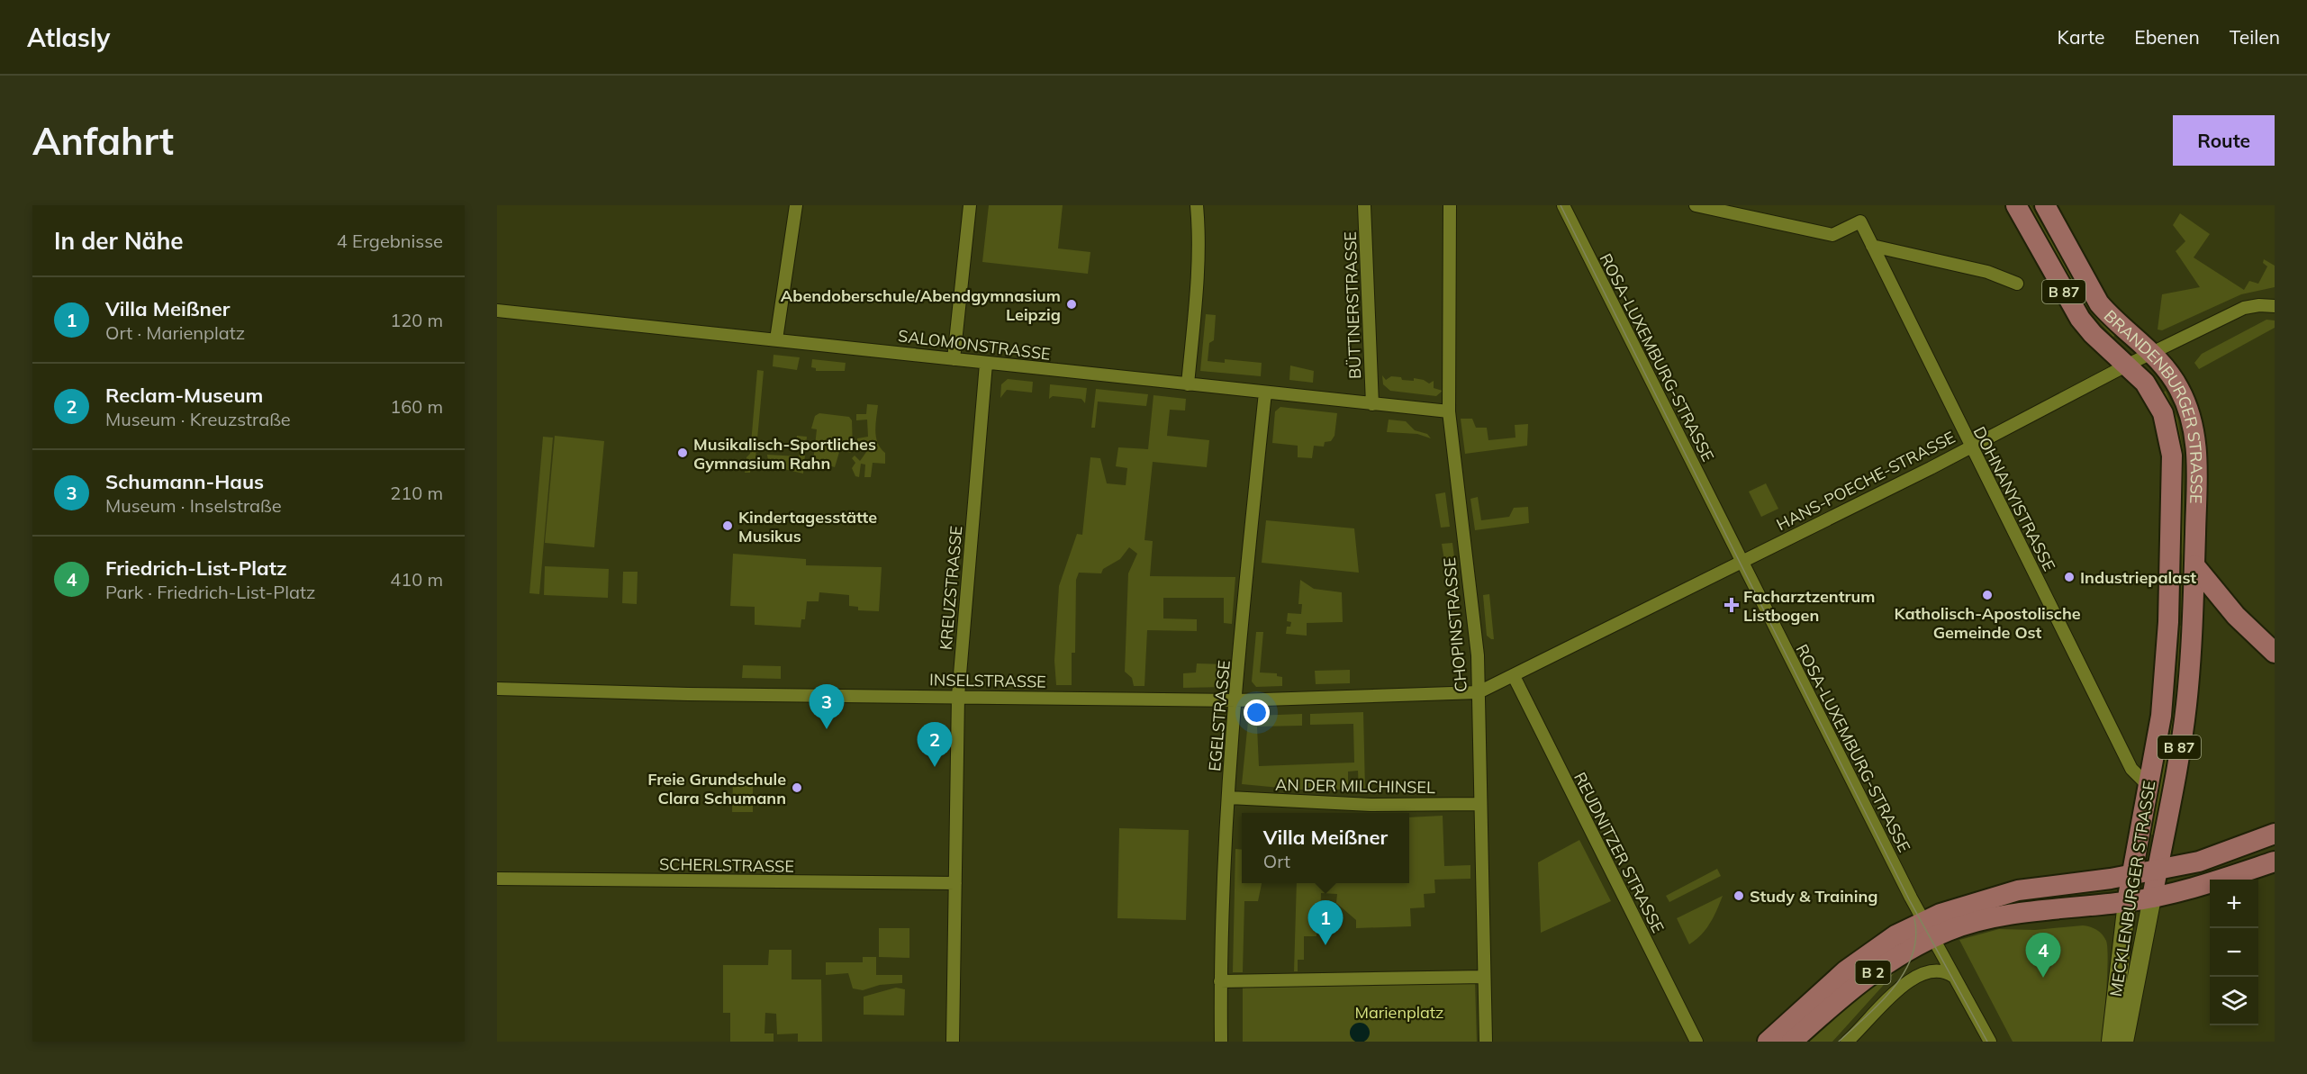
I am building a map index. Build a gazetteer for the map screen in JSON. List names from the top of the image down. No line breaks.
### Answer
{"streets":{"main road":["B 87","BRANDENBURGER STRASSE","MECKLENBURGER STRASSE","B 2"],"street":["BÜTTNERSTRASSE","SALOMONSTRASSE","ROSA-LUXEMBURG-STRASSE","HANS-POECHE-STRASSE","DOHNANYISTRASSE","KREUZSTRASSE","CHOPINSTRASSE","INSELSTRASSE","EGELSTRASSE","AN DER MILCHINSEL","REUDNITZER STRASSE","SCHERLSTRASSE"]},"crossings":[["BÜTTNERSTRASSE","SALOMONSTRASSE"],["SALOMONSTRASSE","KREUZSTRASSE"],["SALOMONSTRASSE","CHOPINSTRASSE"],["SALOMONSTRASSE","EGELSTRASSE"],["ROSA-LUXEMBURG-STRASSE","HANS-POECHE-STRASSE"],["ROSA-LUXEMBURG-STRASSE","B 2"],["BRANDENBURGER STRASSE","HANS-POECHE-STRASSE"],["BRANDENBURGER STRASSE","MECKLENBURGER STRASSE"],["HANS-POECHE-STRASSE","DOHNANYISTRASSE"],["HANS-POECHE-STRASSE","CHOPINSTRASSE"],["HANS-POECHE-STRASSE","INSELSTRASSE"],["HANS-POECHE-STRASSE","REUDNITZER STRASSE"],["DOHNANYISTRASSE","MECKLENBURGER STRASSE"],["KREUZSTRASSE","INSELSTRASSE"],["KREUZSTRASSE","SCHERLSTRASSE"],["CHOPINSTRASSE","INSELSTRASSE"],["CHOPINSTRASSE","AN DER MILCHINSEL"],["INSELSTRASSE","EGELSTRASSE"],["EGELSTRASSE","AN DER MILCHINSEL"],["MECKLENBURGER STRASSE","B 2"]],"parks":["Marienplatz"],"places":{"other":["Abendoberschule/Abendgymnasium Leipzig","Musikalisch-Sportliches Gymnasium Rahn","Kindertagesstätte Musikus","Industriepalast","Katholisch-Apostolische Gemeinde Ost","Freie Grundschule Clara Schumann","Study & Training"],"health":["Facharztzentrum Listbogen"]},"page":{"header":"Atlasly","nav":["Karte","Ebenen","Teilen"],"buttons":"Route","title":"Anfahrt","heading":["In der Nähe","4 Ergebnisse"],"list":[{"mark":"1","name":"Villa Meißner","note":"Ort · Marienplatz","value":"120 m"},{"mark":"2","name":"Reclam-Museum","note":"Museum · Kreuzstraße","value":"160 m"},{"mark":"3","name":"Schumann-Haus","note":"Museum · Inselstraße","value":"210 m"},{"mark":"4","name":"Friedrich-List-Platz","note":"Park · Friedrich-List-Platz","value":"410 m"}],"pins":["3","2","1","4"],"popup":["Villa Meißner","Ort"],"map_buttons":["+","−"]}}
